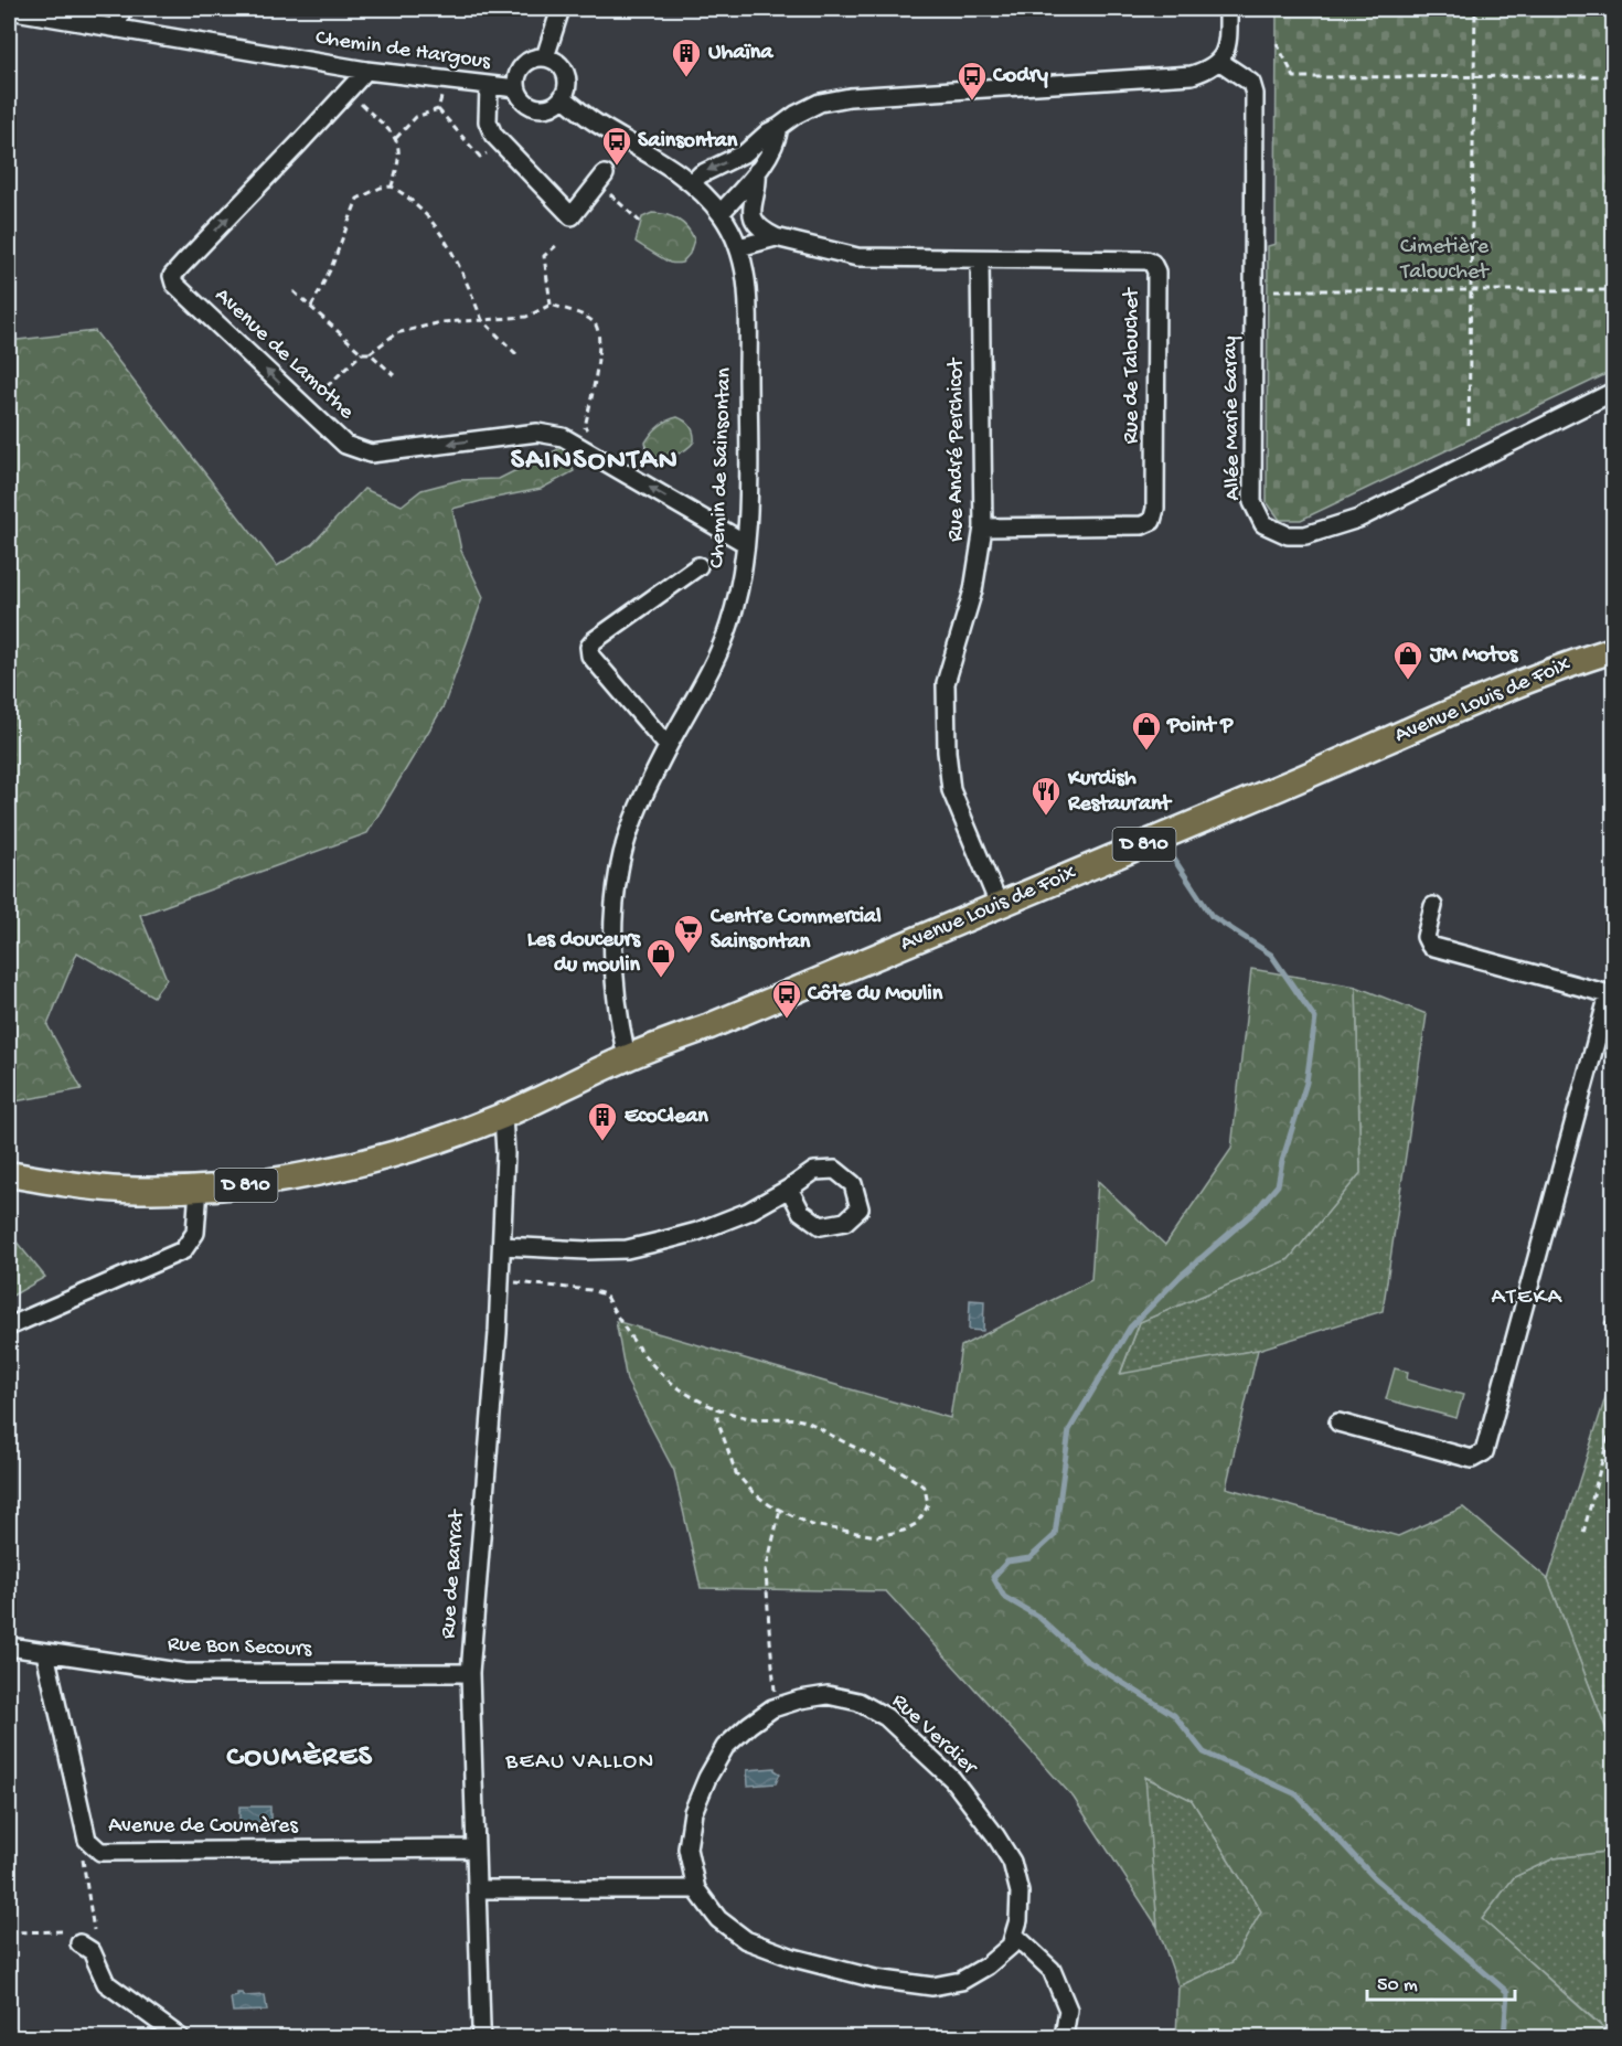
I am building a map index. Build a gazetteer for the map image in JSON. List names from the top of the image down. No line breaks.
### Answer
{"streets":{"main road":["Avenue Louis de Foix","D 810"],"street":["Chemin de Hargous","Avenue de Lamothe","Rue de Talouchet","Allée Marie Garay","Rue André Perchicot","Chemin de Sainsontan","Rue de Barrat","Rue Bon Secours","Rue Verdier","Avenue de Coumères"]},"crossings":[["Chemin de Hargous","Avenue de Lamothe"],["Chemin de Hargous","Chemin de Sainsontan"],["Avenue de Lamothe","Chemin de Sainsontan"],["Rue de Talouchet","Rue André Perchicot"],["Rue de Talouchet","Chemin de Sainsontan"],["Rue André Perchicot","Avenue Louis de Foix"],["Chemin de Sainsontan","Avenue Louis de Foix"],["Avenue Louis de Foix","Rue de Barrat"],["Rue de Barrat","Rue Bon Secours"],["Rue de Barrat","Avenue de Coumères"],["Rue Bon Secours","Avenue de Coumères"]],"districts":["SAINSONTAN","ATEKA","COUMÈRES","BEAU VALLON"],"parks":["Cimetière Talouchet"],"places":{"building":["Uhaïna","EcoClean"],"bus stop":["Codry","Sainsontan","Côte du Moulin"],"shop":["JM Motos","Point P","Les douceurs du moulin"],"restaurant":["Kurdish Restaurant"],"supermarket":["Centre Commercial Sainsontan"]},"scale_bar":"50 m"}
